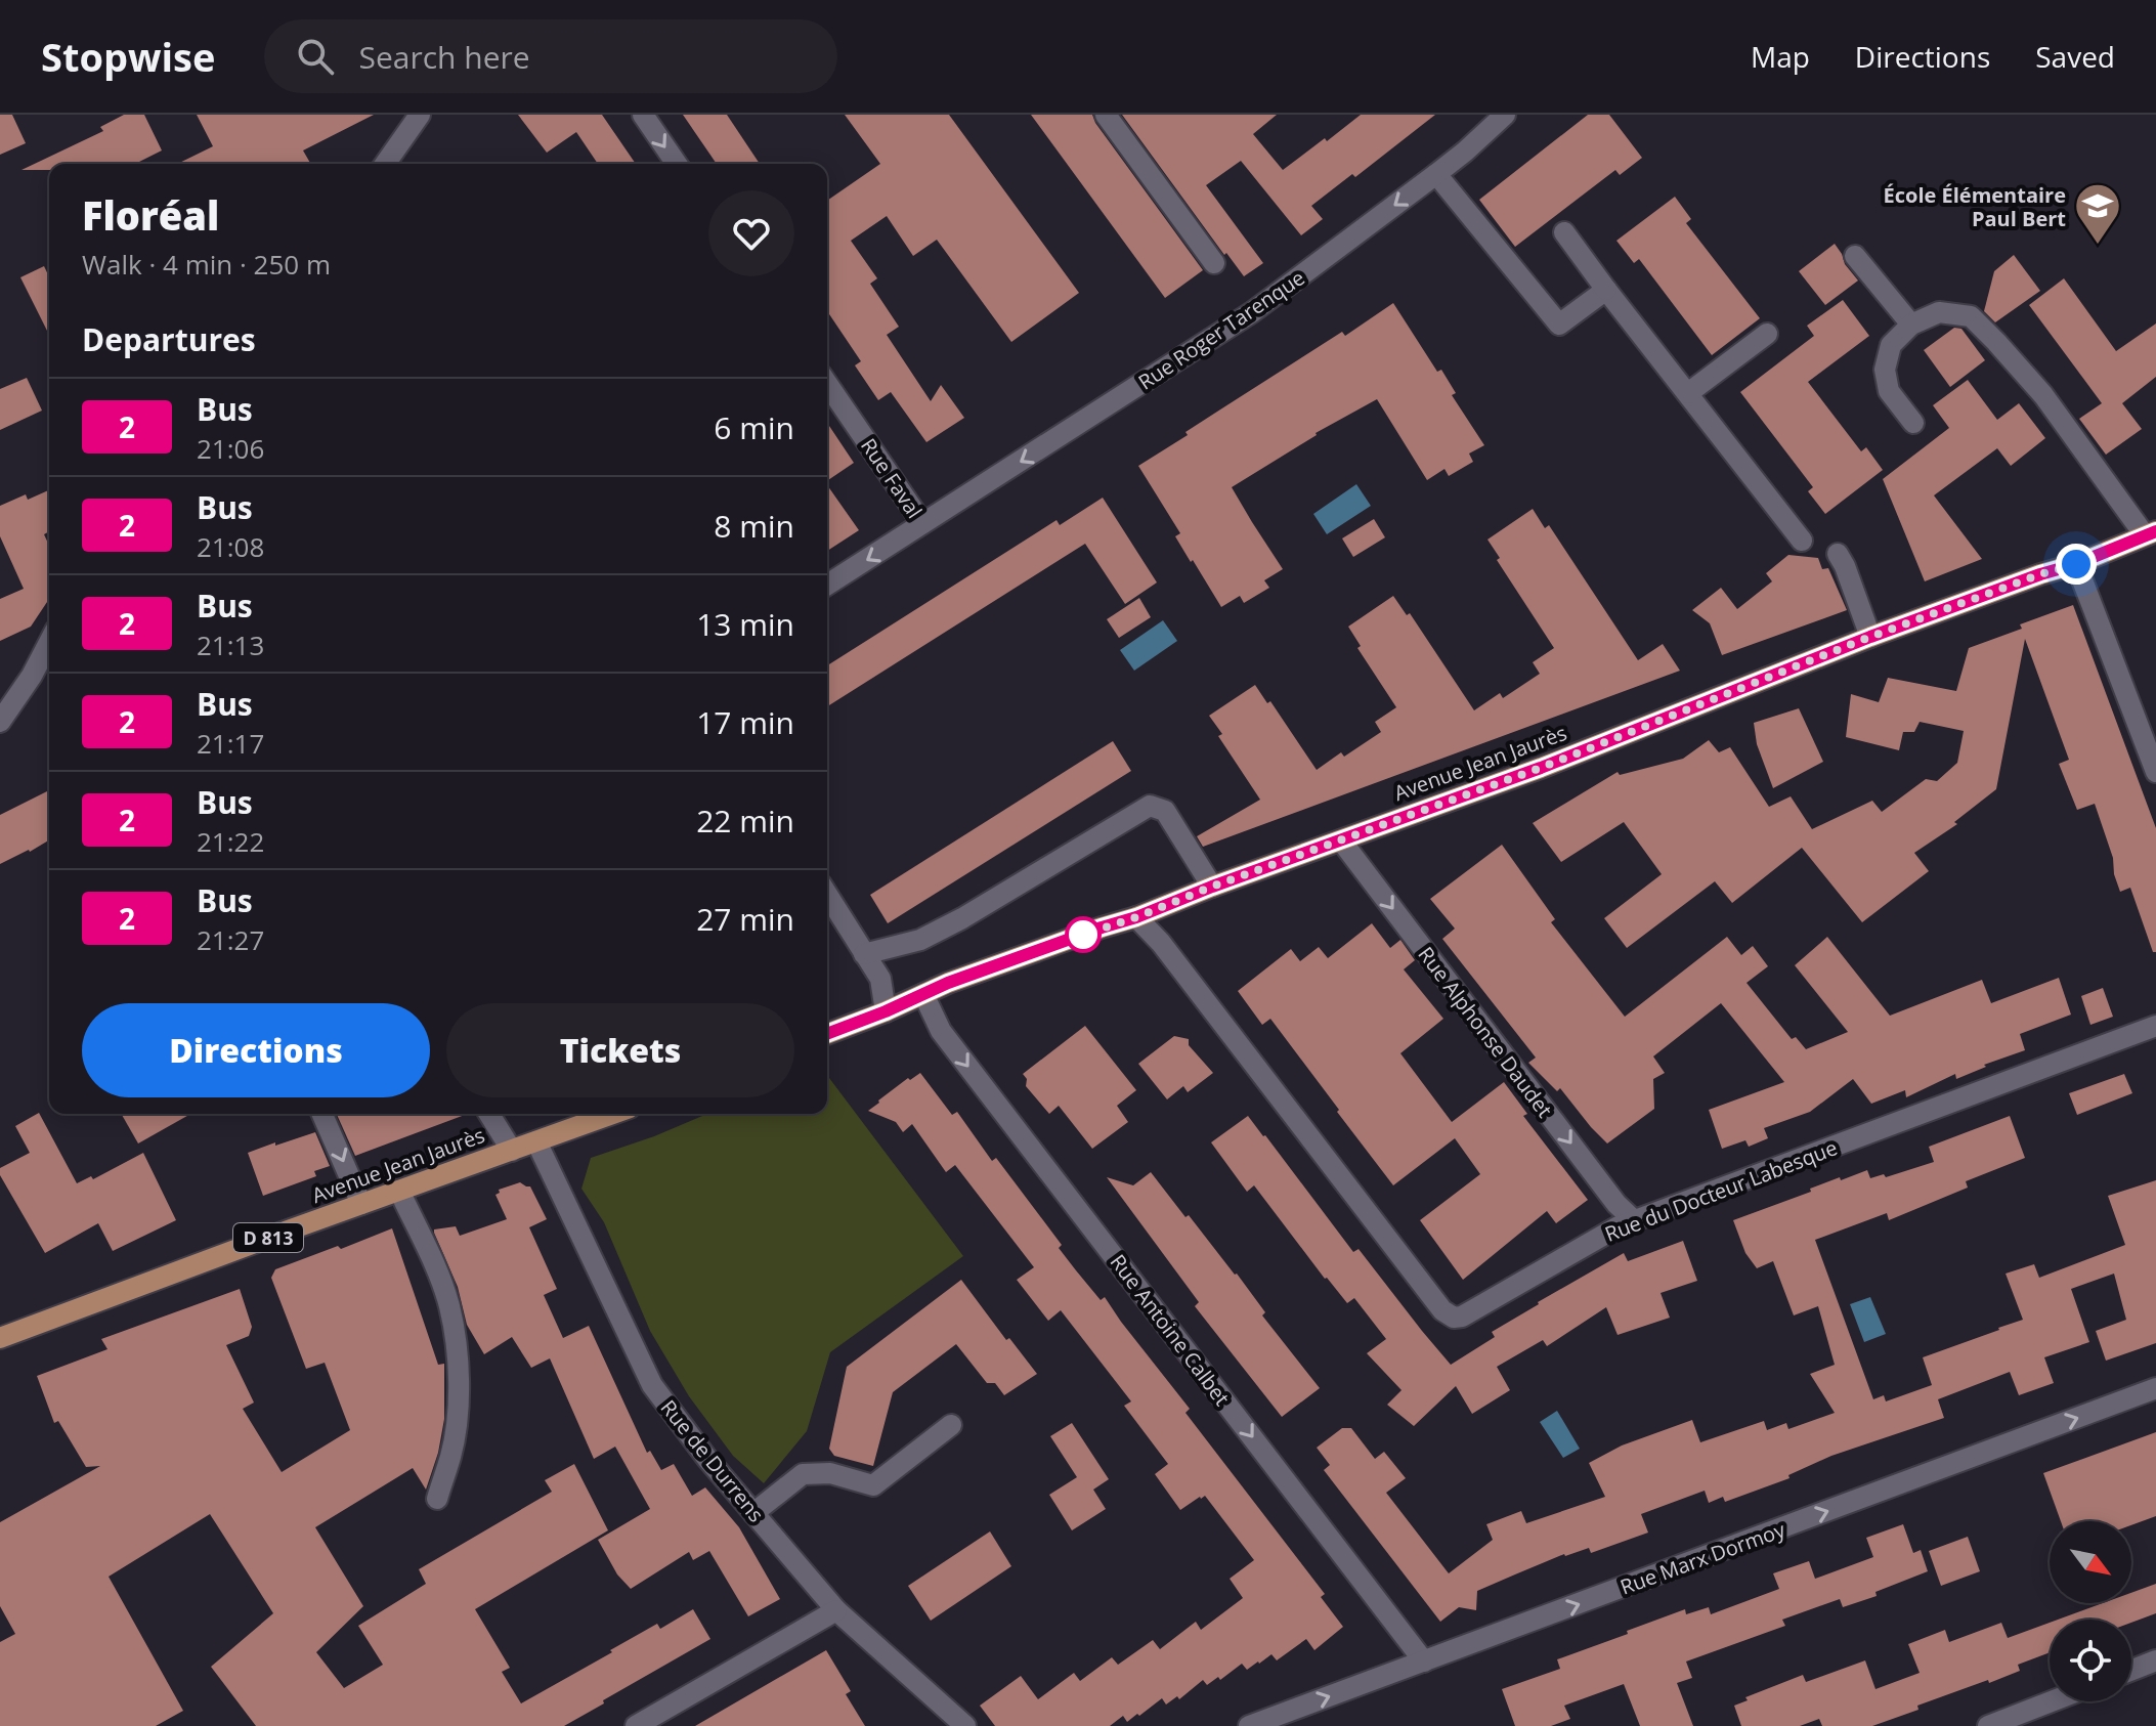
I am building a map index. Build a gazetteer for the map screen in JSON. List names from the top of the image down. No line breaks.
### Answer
{"streets":{"main road":["Avenue Jean Jaurès","D 813"],"street":["Rue Roger Tarenque","Rue Faval","Rue Alphonse Daudet","Rue du Docteur Labesque","Rue Antoine Calbet","Rue de Durrens","Rue Marx Dormoy"]},"crossings":[["Rue Roger Tarenque","Rue Faval"],["Avenue Jean Jaurès","Rue Alphonse Daudet"],["Avenue Jean Jaurès","Rue du Docteur Labesque"],["Avenue Jean Jaurès","Rue Antoine Calbet"],["Avenue Jean Jaurès","Rue de Durrens"],["Rue Alphonse Daudet","Rue du Docteur Labesque"],["Rue Antoine Calbet","Rue Marx Dormoy"]],"one_way":["Rue Roger Tarenque","Rue Faval","Rue Alphonse Daudet","Rue Antoine Calbet","Rue Marx Dormoy"],"places":{"school or university":["École Élémentaire Paul Bert"]},"lines":["bus line 2"],"north":"bottom right","page":{"header":"Stopwise","search":"Search here","nav":["Map","Directions","Saved"],"heading":[["Floréal","Walk · 4 min · 250 m"],"Departures"],"list":[{"mark":"2","name":"Bus","note":"21:06","value":"6 min"},{"mark":"2","name":"Bus","note":"21:08","value":"8 min"},{"mark":"2","name":"Bus","note":"21:13","value":"13 min"},{"mark":"2","name":"Bus","note":"21:17","value":"17 min"},{"mark":"2","name":"Bus","note":"21:22","value":"22 min"},{"mark":"2","name":"Bus","note":"21:27","value":"27 min"}],"buttons":["Directions","Tickets"]}}
